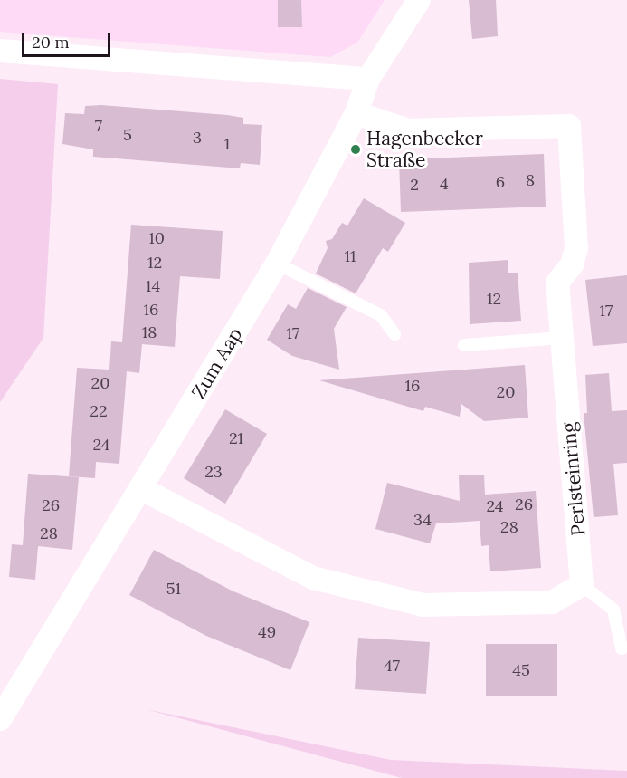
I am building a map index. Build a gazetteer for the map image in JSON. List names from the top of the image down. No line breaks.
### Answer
{"streets":{"street":["Zum Aap","Perlsteinring"]},"crossings":[["Zum Aap","Perlsteinring"]],"places":["Hagenbecker Straße"],"house_numbers":["7","5","3","1","8","6","4","2","10","11","12","14","12","16","17","18","17","20","16","20","22","21","24","23","26","26","24","34","28","28","51","49","47","45"],"scale_bar":"20 m"}
